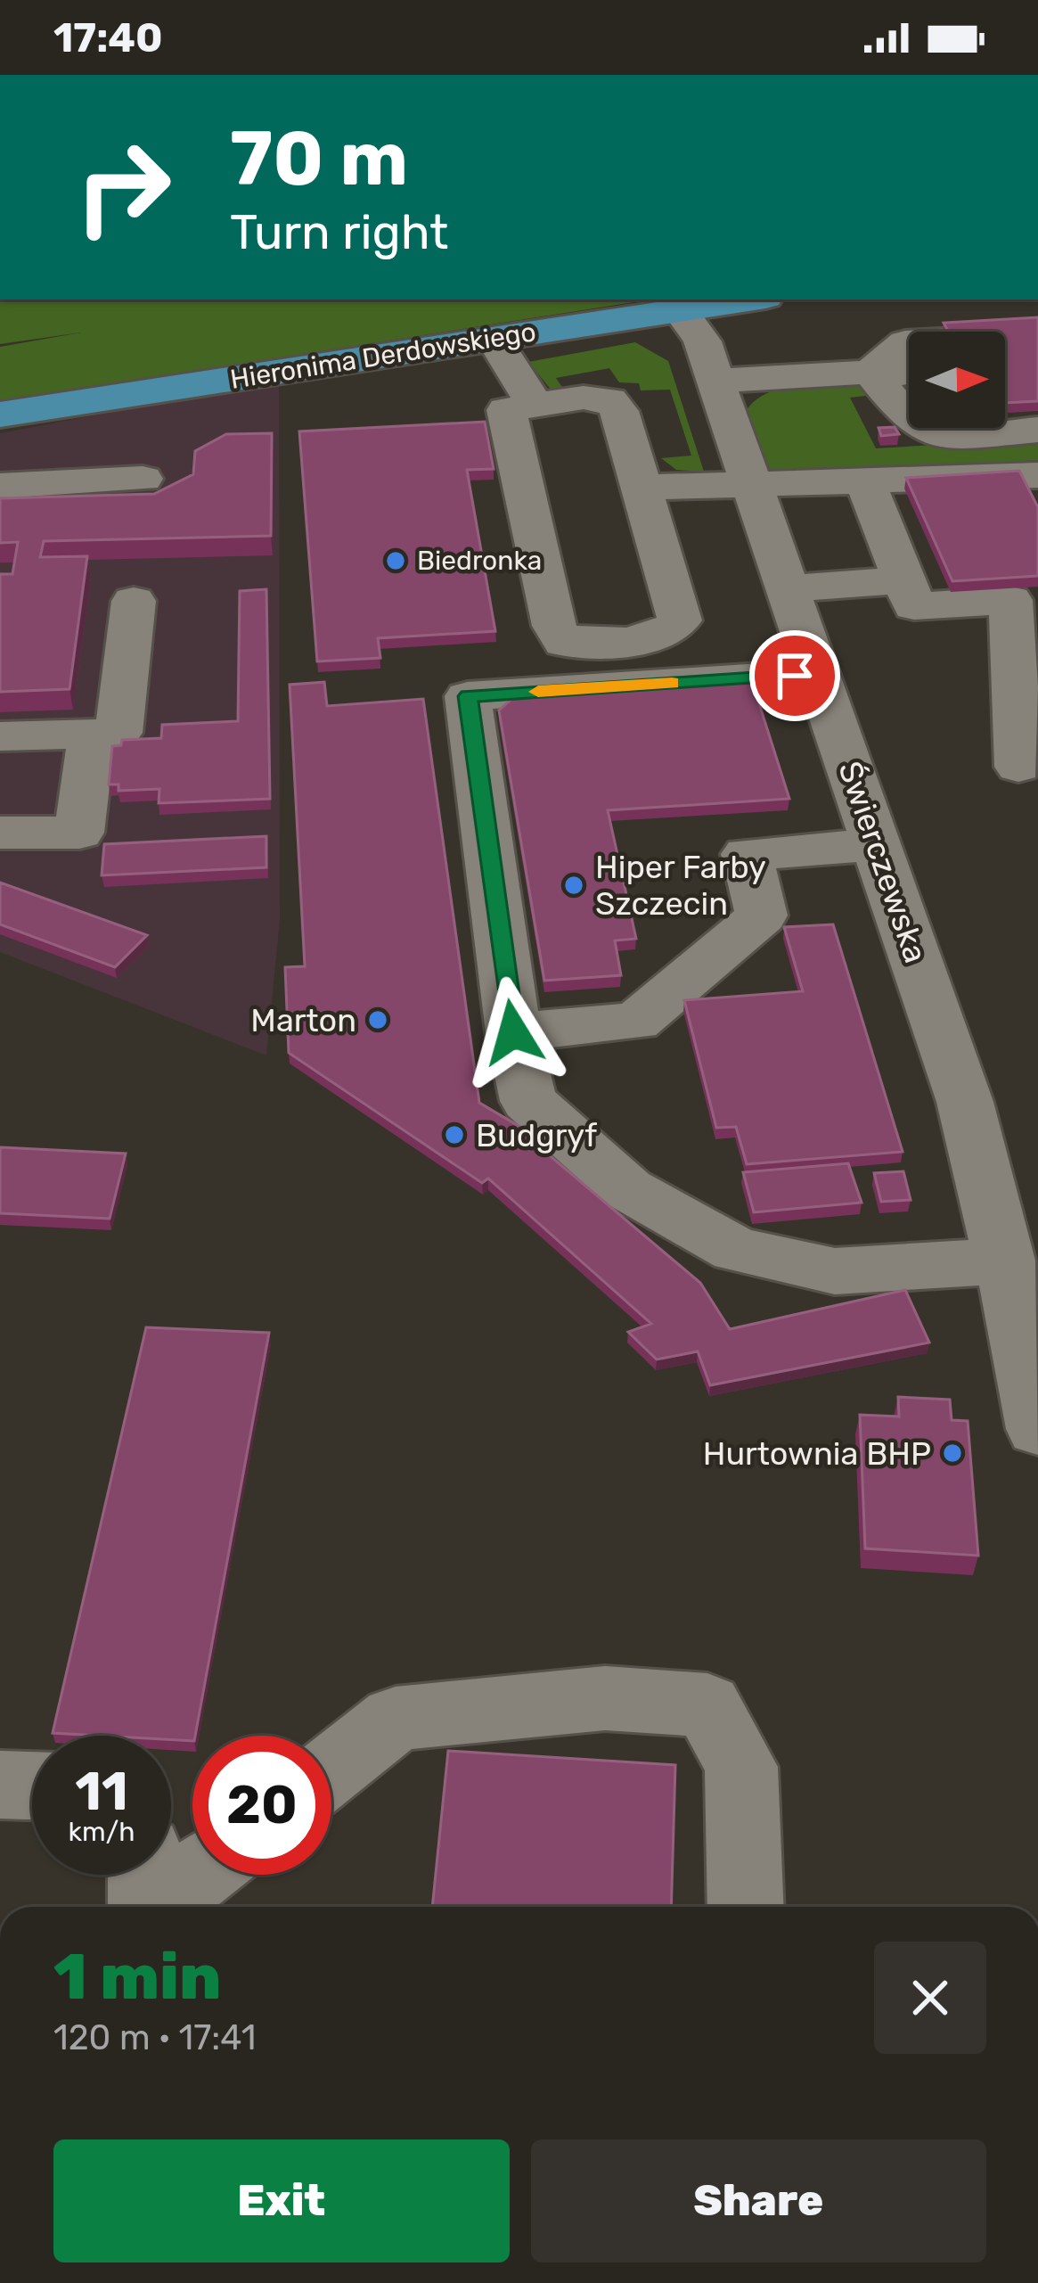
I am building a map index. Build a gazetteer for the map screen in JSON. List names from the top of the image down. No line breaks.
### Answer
{"streets":{"main road":["Hieronima Derdowskiego"],"street":["Świerczewska"]},"crossings":[["Hieronima Derdowskiego","Świerczewska"]],"places":["Biedronka","Hiper Farby Szczecin","Marton","Budgryf","Hurtownia BHP"],"north":"right","page":{"status":"17:40","turn":["70 m","Turn right"],"speed":"11 km/h","limit":"20","heading":["1 min","120 m · 17:41"],"buttons":["Exit","Share"]}}
